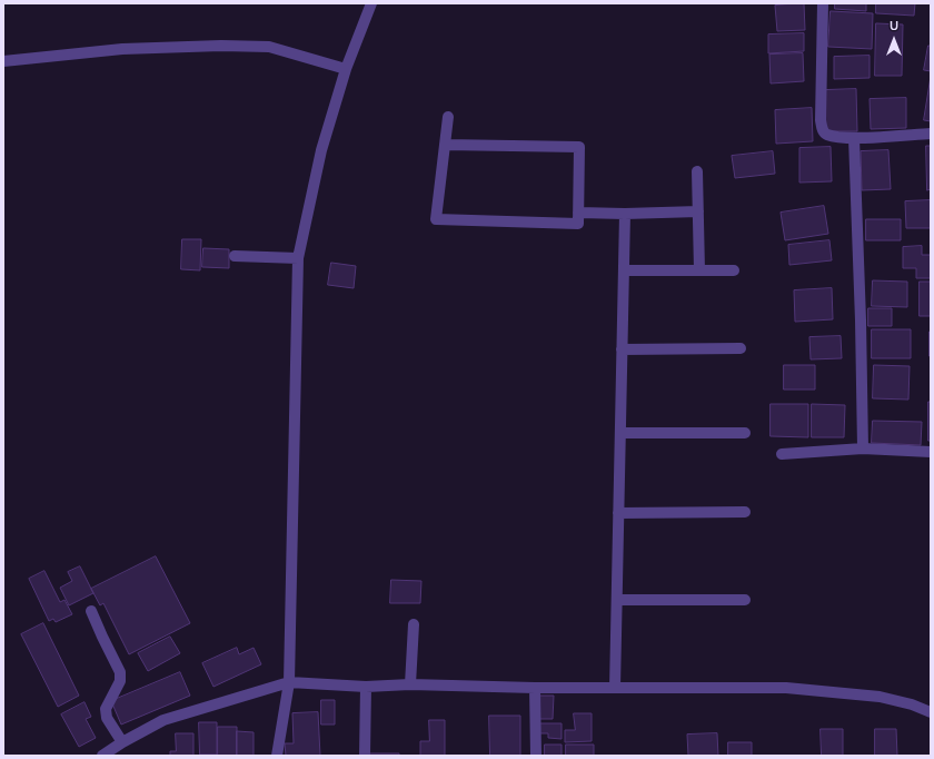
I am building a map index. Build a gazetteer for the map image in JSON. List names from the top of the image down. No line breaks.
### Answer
{"north":"top"}
